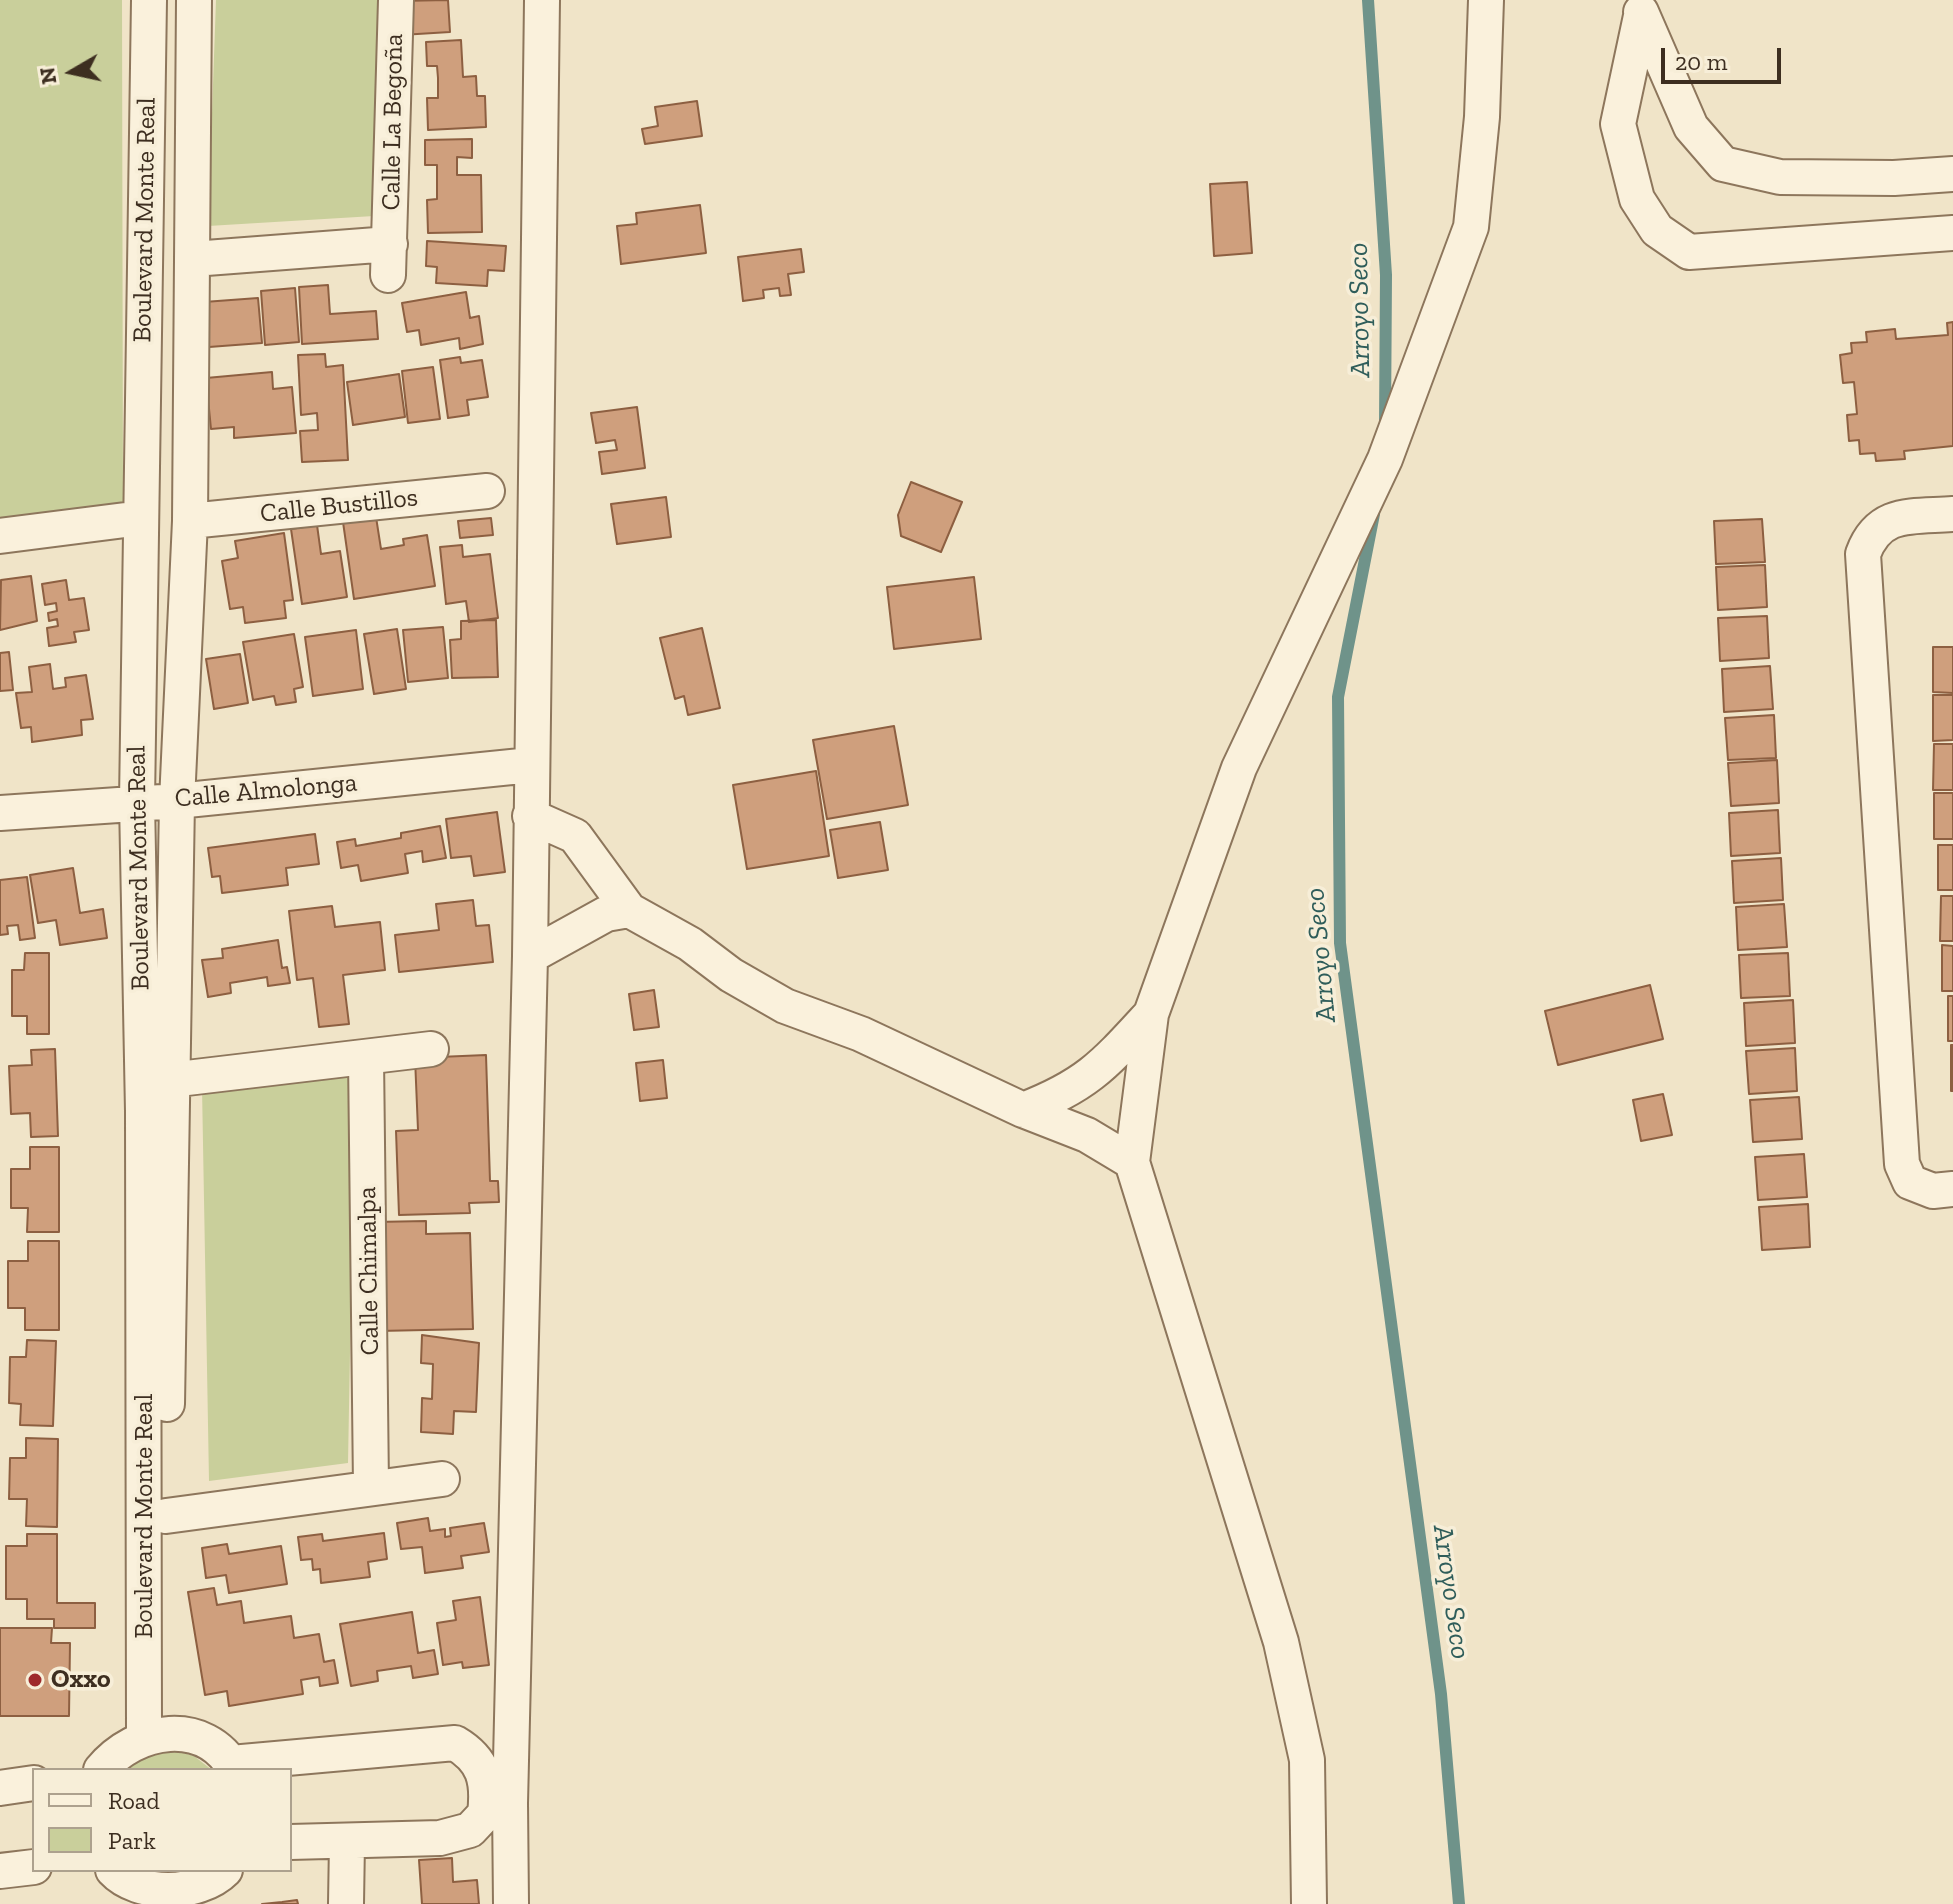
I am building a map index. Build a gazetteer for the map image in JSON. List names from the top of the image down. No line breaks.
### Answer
{"streets":{"street":["Calle La Begoña","Boulevard Monte Real","Calle Bustillos","Calle Almolonga","Calle Chimalpa"]},"crossings":[["Calle La Begoña","Boulevard Monte Real"],["Boulevard Monte Real","Calle Bustillos"],["Boulevard Monte Real","Calle Almolonga"]],"water":["Arroyo Seco"],"places":["Oxxo"],"legend":["Road","Park"],"scale_bar":"20 m","north":"left"}
